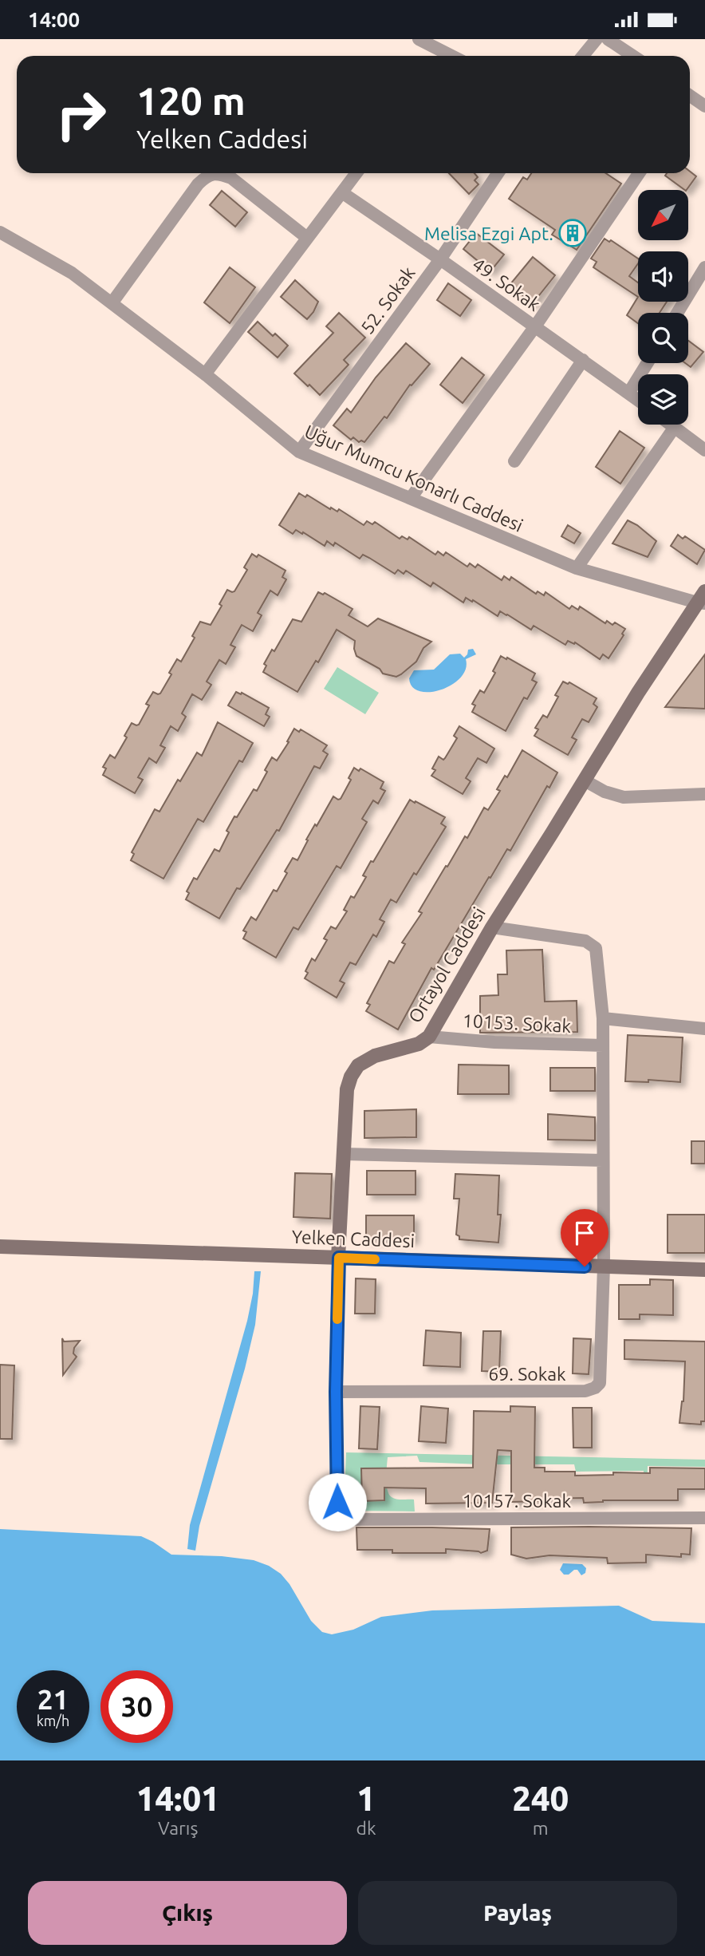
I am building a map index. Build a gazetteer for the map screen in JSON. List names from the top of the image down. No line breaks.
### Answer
{"streets":{"street":["49. Sokak","52. Sokak","Uğur Mumcu Konarlı Caddesi","Ortayol Caddesi","10153. Sokak","Yelken Caddesi","69. Sokak","10157. Sokak"]},"crossings":[["49. Sokak","52. Sokak"],["52. Sokak","Uğur Mumcu Konarlı Caddesi"],["Uğur Mumcu Konarlı Caddesi","Ortayol Caddesi"],["Ortayol Caddesi","10153. Sokak"],["Ortayol Caddesi","Yelken Caddesi"],["Ortayol Caddesi","69. Sokak"],["Ortayol Caddesi","10157. Sokak"],["10153. Sokak","69. Sokak"],["Yelken Caddesi","69. Sokak"]],"places":{"building":["Melisa Ezgi Apt."]},"north":"bottom left","page":{"status":"14:00","turn":["120 m","Yelken Caddesi"],"speed":"21 km/h","limit":"30","eta":["14:01","Varış","1","dk","240","m"],"buttons":["Çıkış","Paylaş"]}}
